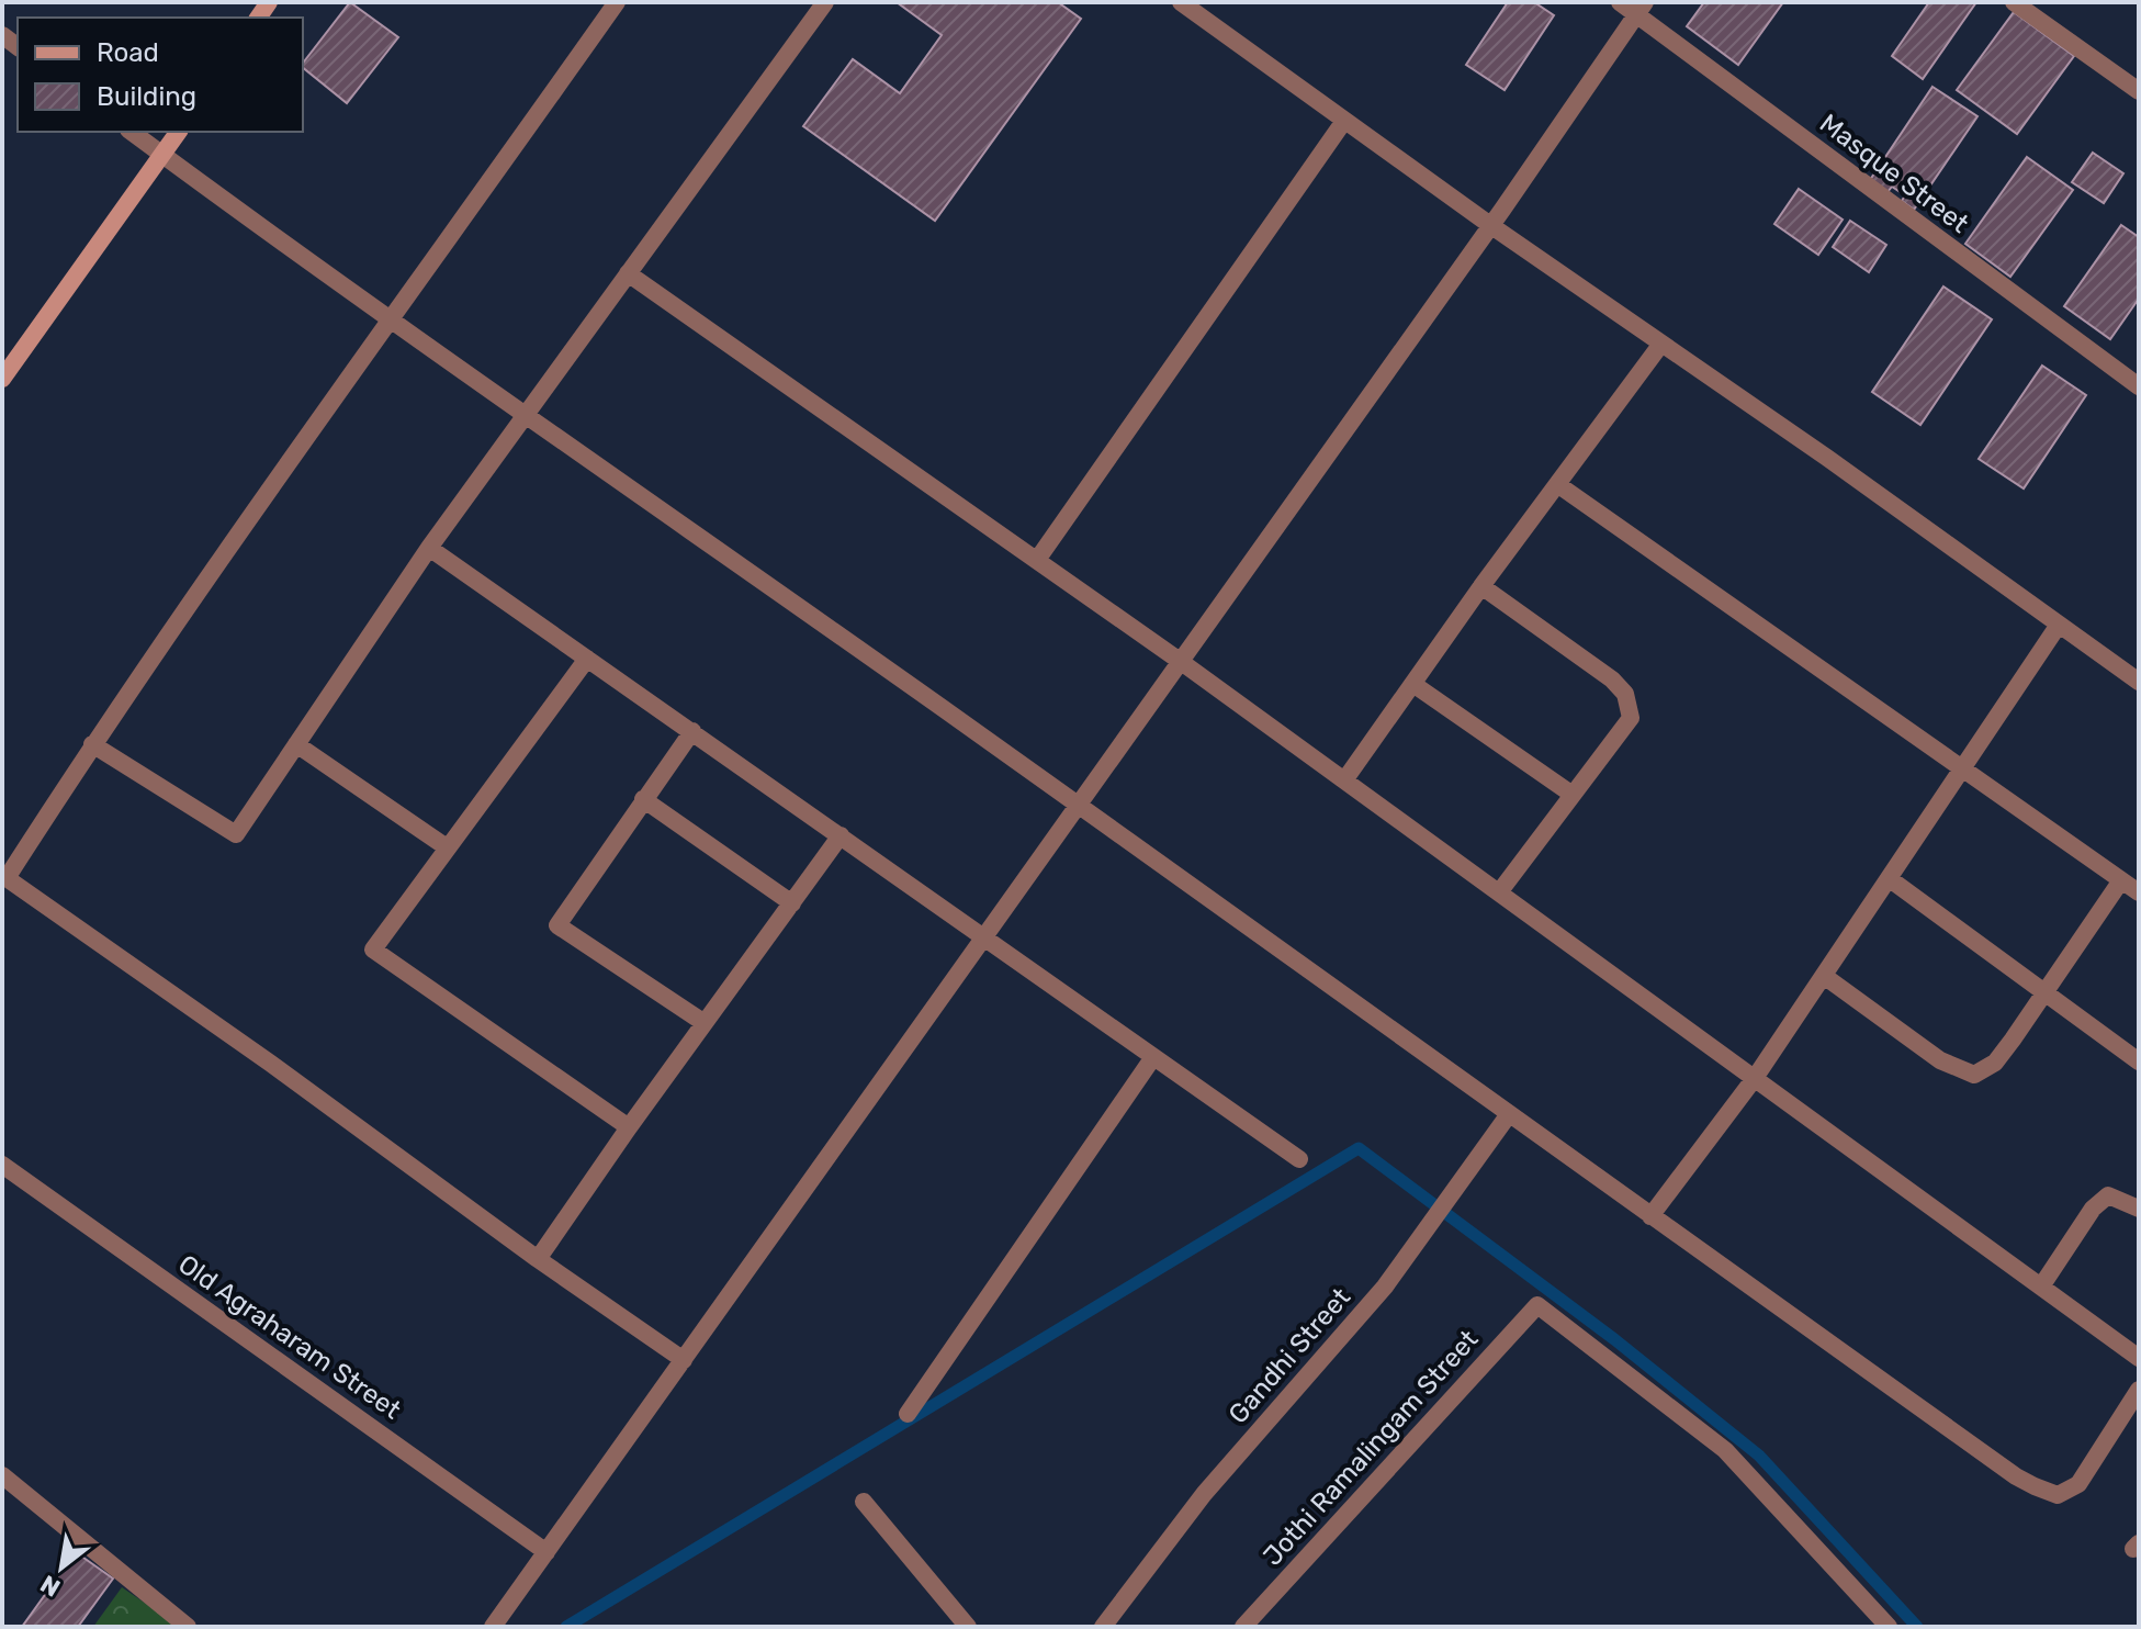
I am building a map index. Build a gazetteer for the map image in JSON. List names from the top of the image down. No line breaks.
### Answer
{"streets":{"street":["Masque Street","Old Agraharam Street","Gandhi Street","Jothi Ramalingam Street"]},"legend":["Road","Building"],"north":"bottom left"}
